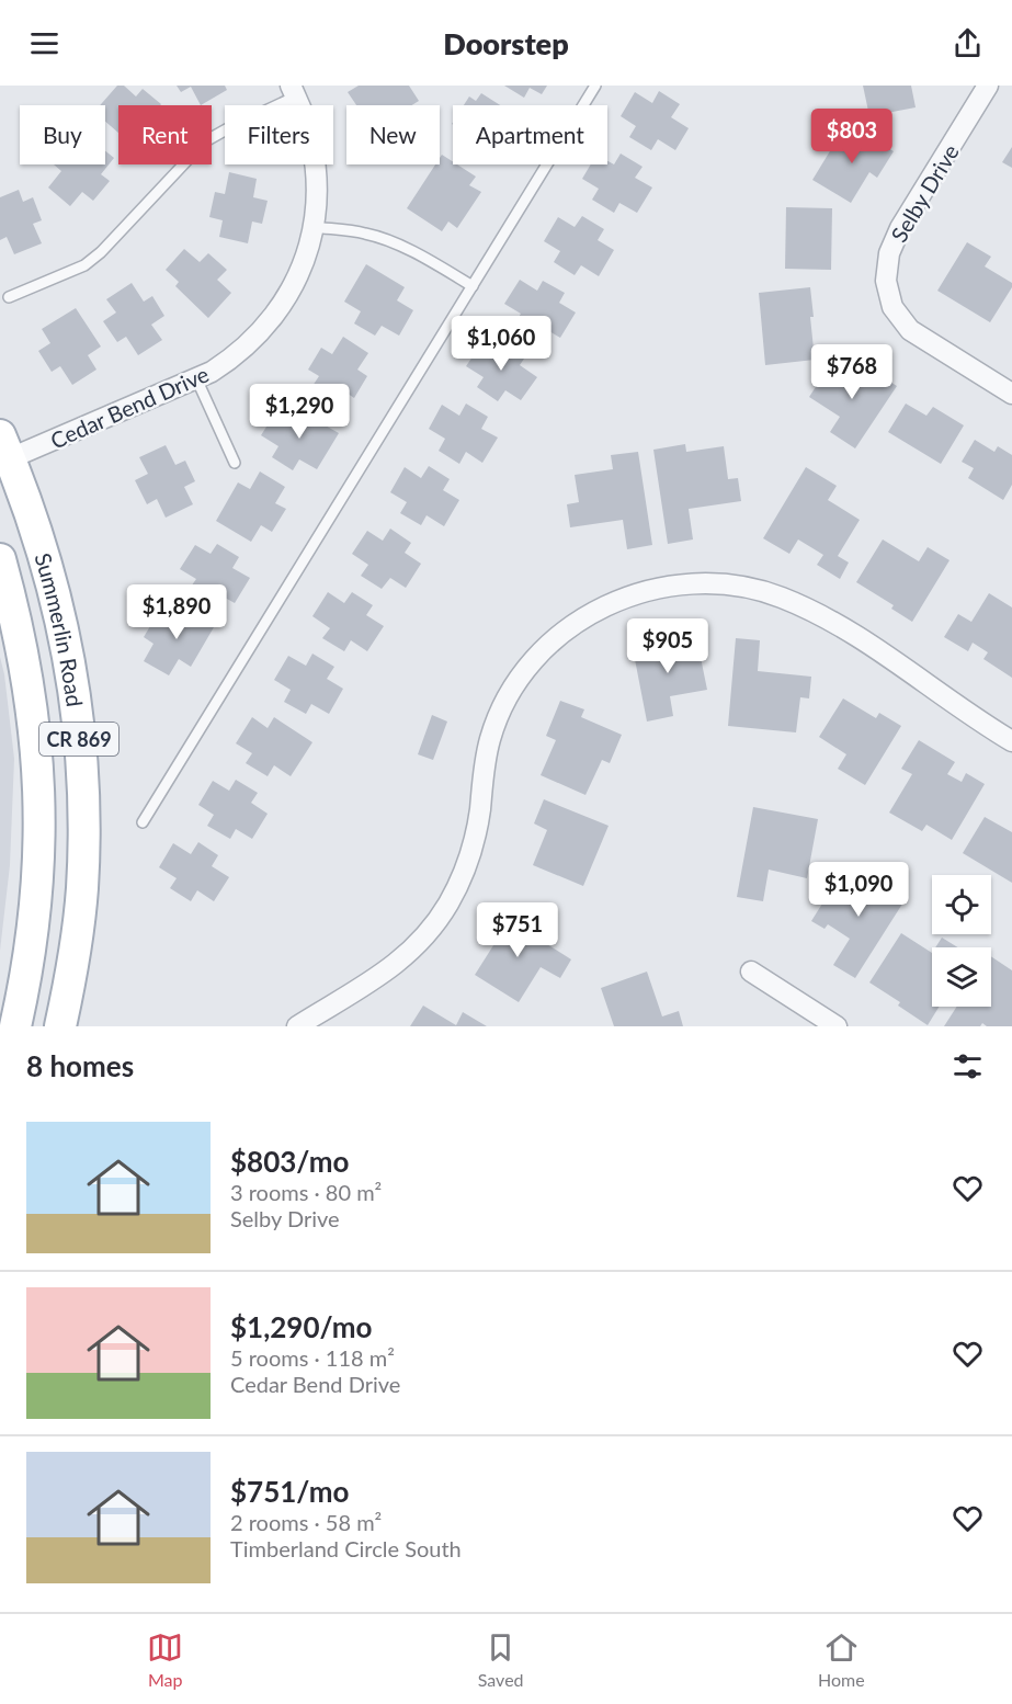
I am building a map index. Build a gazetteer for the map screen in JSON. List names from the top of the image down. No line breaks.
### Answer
{"streets":{"main road":["Summerlin Road","CR 869"],"street":["Selby Drive","Cedar Bend Drive"]},"crossings":[["Cedar Bend Drive","Summerlin Road"]],"page":{"header":"Doorstep","chip":["Buy","Rent","Filters","New","Apartment"],"price":["$803","$1,060","$768","$1,290","$1,890","$905","$1,090","$751"],"heading":"8 homes","list":[{"name":"$803/mo","note":"3 rooms · 80 m² · Selby Drive"},{"name":"$1,290/mo","note":"5 rooms · 118 m² · Cedar Bend Drive"},{"name":"$751/mo","note":"2 rooms · 58 m² · Timberland Circle South"}],"tabs":["Map","Saved","Home"]}}
